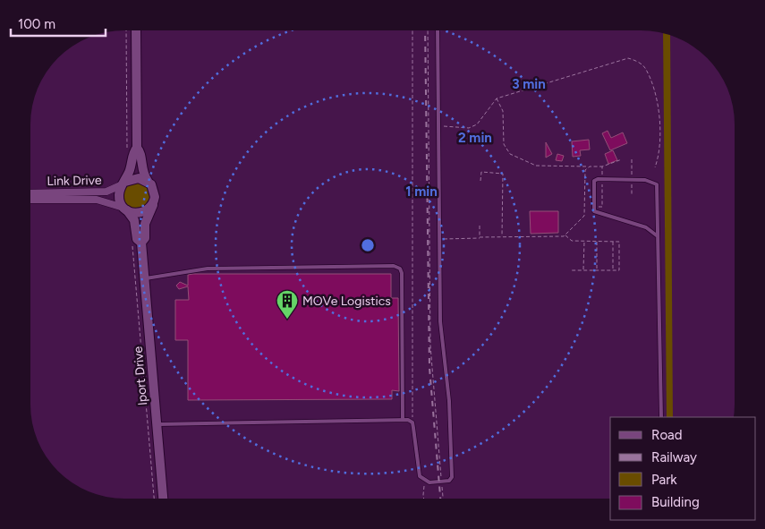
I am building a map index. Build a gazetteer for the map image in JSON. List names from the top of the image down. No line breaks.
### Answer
{"streets":{"street":["Link Drive","Iport Drive"]},"crossings":[["Link Drive","Iport Drive"]],"places":{"building":["MOVe Logistics"]},"legend":["Road","Railway","Park","Building"],"scale_bar":"100 m","rings":["3 min","2 min","1 min"]}
